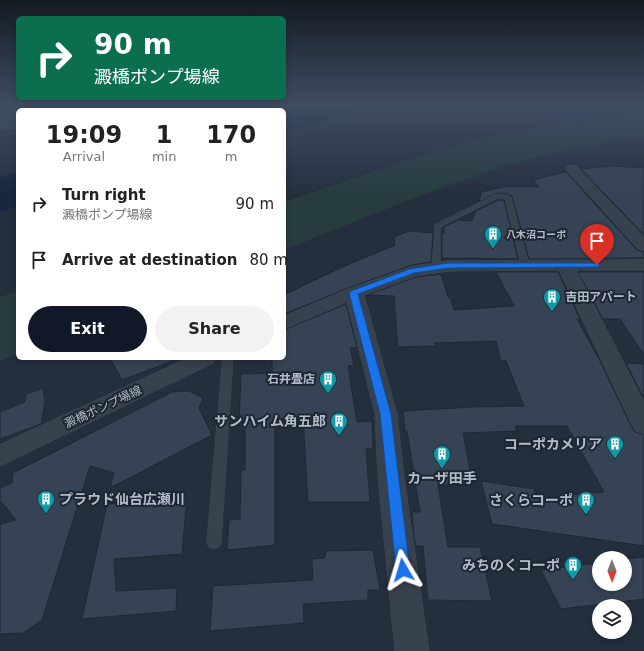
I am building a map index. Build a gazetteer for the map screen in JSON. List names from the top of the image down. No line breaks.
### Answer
{"streets":{"street":["澱橋ポンプ場線"]},"places":{"building":["八木沼コーポ","吉田アパート","石井畳店","サンハイム角五郎","コーポカメリア","カーザ田手","プラウド仙台広瀬川","さくらコーポ","みちのくコーポ"]},"north":"bottom","page":{"turn":["90 m","澱橋ポンプ場線"],"eta":["19:09","Arrival","1","min","170","m"],"list":[{"name":"Turn right","note":"澱橋ポンプ場線","value":"90 m"},{"name":"Arrive at destination","value":"80 m"}],"buttons":["Exit","Share"]}}
